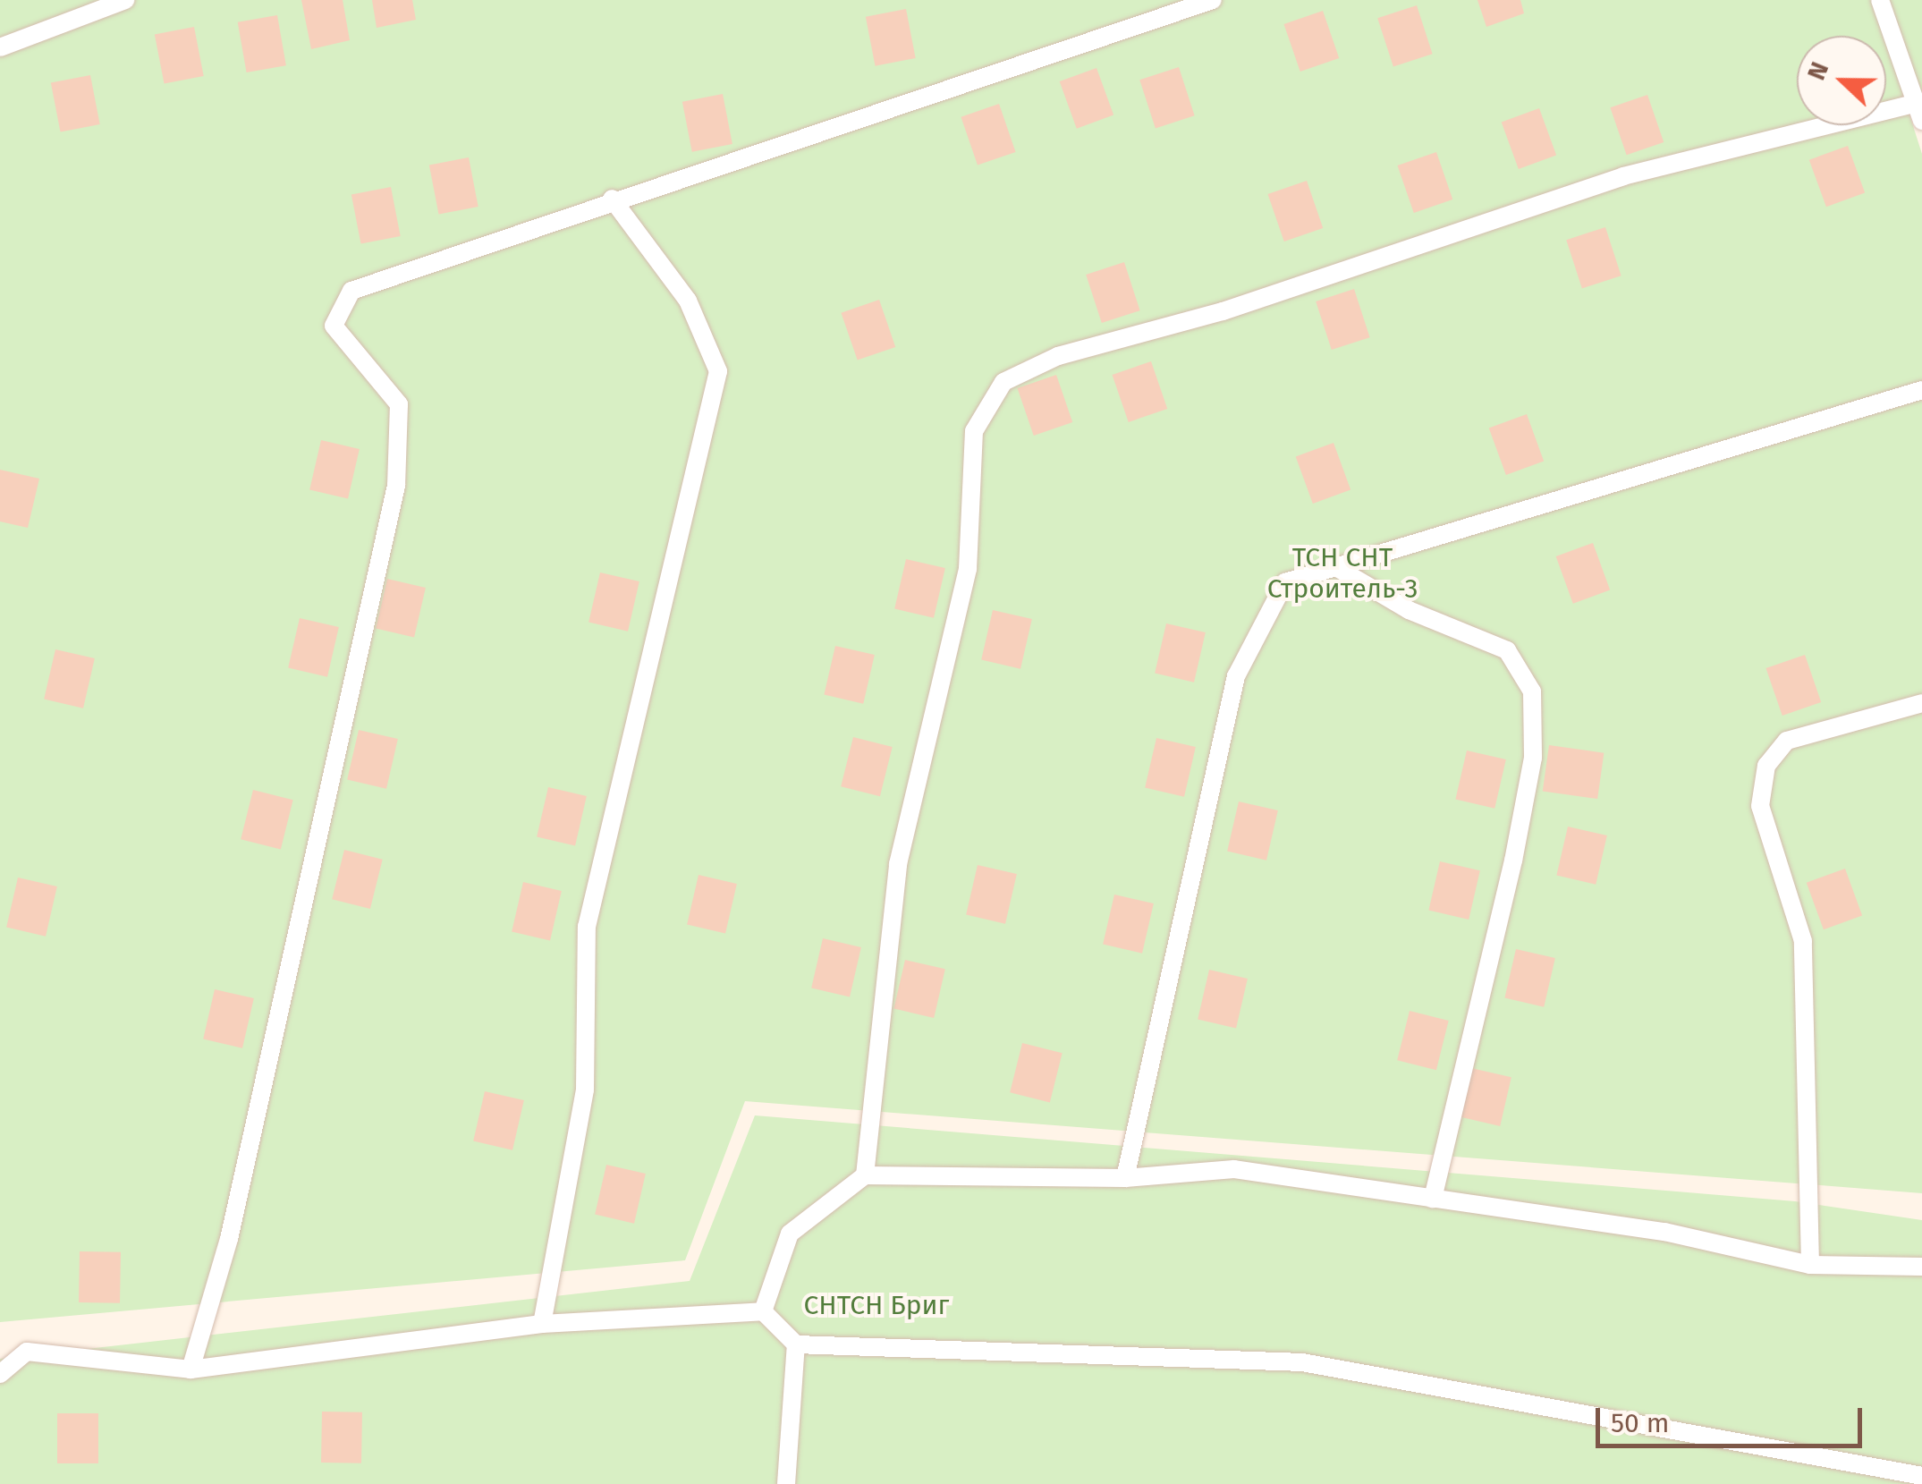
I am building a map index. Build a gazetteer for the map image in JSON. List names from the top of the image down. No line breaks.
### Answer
{"parks":["ТСН СНТ Строитель-3","СНТСН Бриг"],"scale_bar":"50 m","north":"left"}
